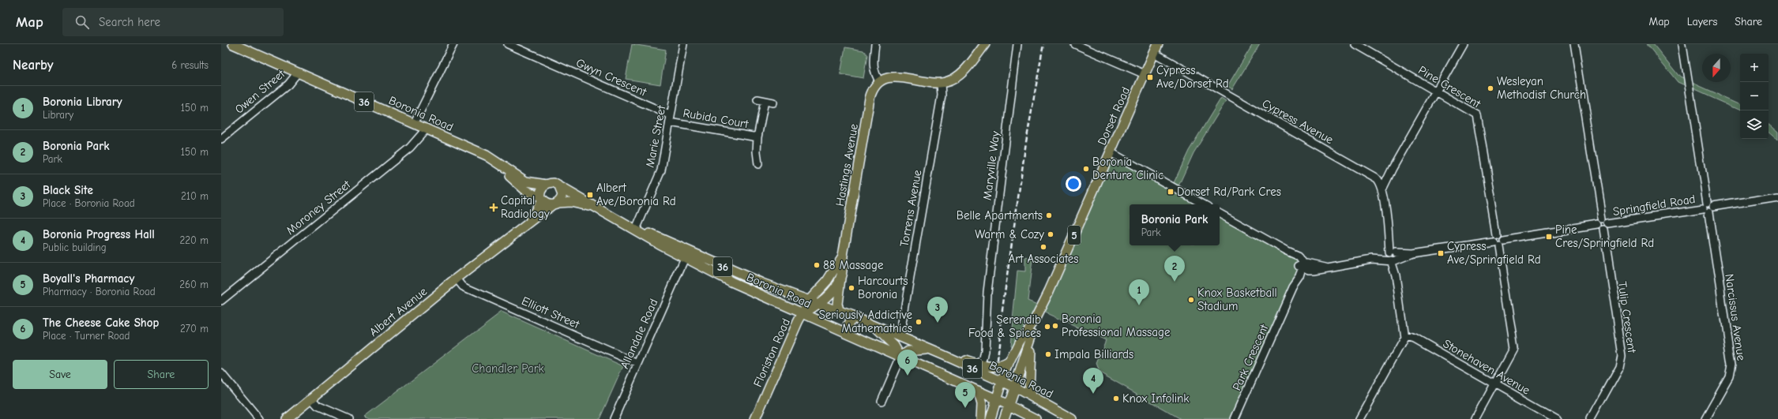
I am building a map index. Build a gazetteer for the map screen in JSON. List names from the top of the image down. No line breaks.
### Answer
{"streets":{"main road":["36","Boronia Road","Dorset Road","Hastings Avenue","5","Albert Avenue","Floriston Road"],"street":["Gwyn Crescent","Pine Crescent","Owen Street","Rubida Court","Cypress Avenue","Marie Street","Maryville Way","Springfield Road","Moroney Street","Torrens Avenue","Elliott Street","Tulip Crescent","Narcissus Avenue","Allandale Road","Park Crescent","Stonehaven Avenue"]},"crossings":[["Gwyn Crescent","Rubida Court"],["Gwyn Crescent","Marie Street"],["Pine Crescent","Springfield Road"],["Pine Crescent","Stonehaven Avenue"],["Owen Street","Boronia Road"],["36","Boronia Road"],["36","Albert Avenue"],["Boronia Road","Dorset Road"],["Boronia Road","Marie Street"],["Boronia Road","Hastings Avenue"],["Boronia Road","Maryville Way"],["Boronia Road","Moroney Street"],["Boronia Road","Torrens Avenue"],["Boronia Road","Albert Avenue"],["Boronia Road","Allandale Road"],["Boronia Road","Floriston Road"],["Dorset Road","Cypress Avenue"],["Rubida Court","Marie Street"],["Hastings Avenue","Floriston Road"],["Springfield Road","Tulip Crescent"],["Springfield Road","Narcissus Avenue"],["Springfield Road","Park Crescent"],["Albert Avenue","Elliott Street"],["Elliott Street","Allandale Road"]],"parks":["Chandler Park"],"places":{"transit":["Cypress Ave/Dorset Rd","Dorset Rd/Park Cres","Albert Ave/Boronia Rd","Pine Cres/Springfield Rd","Cypress Ave/Springfield Rd"],"other":["Wesleyan Methodist Church","Boronia Denture Clinic","Belle Apartments","Warm & Cozy","Art Associates","88 Massage","Harcourts Boronia","Knox Basketball Stadium","Seriously Addictive Mathemathics","Boronia Professional Massage","Serendib Food & Spices","Impala Billiards","Knox Infolink"],"health":["Capital Radiology"]},"north":"bottom","page":{"header":"Map","search":"Search here","nav":["Map","Layers","Share"],"heading":["Nearby","6 results"],"map_buttons":["+","−"],"list":[{"mark":"1","name":"Boronia Library","note":"Library","value":"150 m"},{"mark":"2","name":"Boronia Park","note":"Park","value":"150 m"},{"mark":"3","name":"Black Site","note":"Place · Boronia Road","value":"210 m"},{"mark":"4","name":"Boronia Progress Hall","note":"Public building","value":"220 m"},{"mark":"5","name":"Boyall's Pharmacy","note":"Pharmacy · Boronia Road","value":"260 m"},{"mark":"6","name":"The Cheese Cake Shop","note":"Place · Turner Road","value":"270 m"}],"popup":["Boronia Park","Park"],"pins":["2","1","3","6","4","5"],"buttons":["Save","Share"]}}
